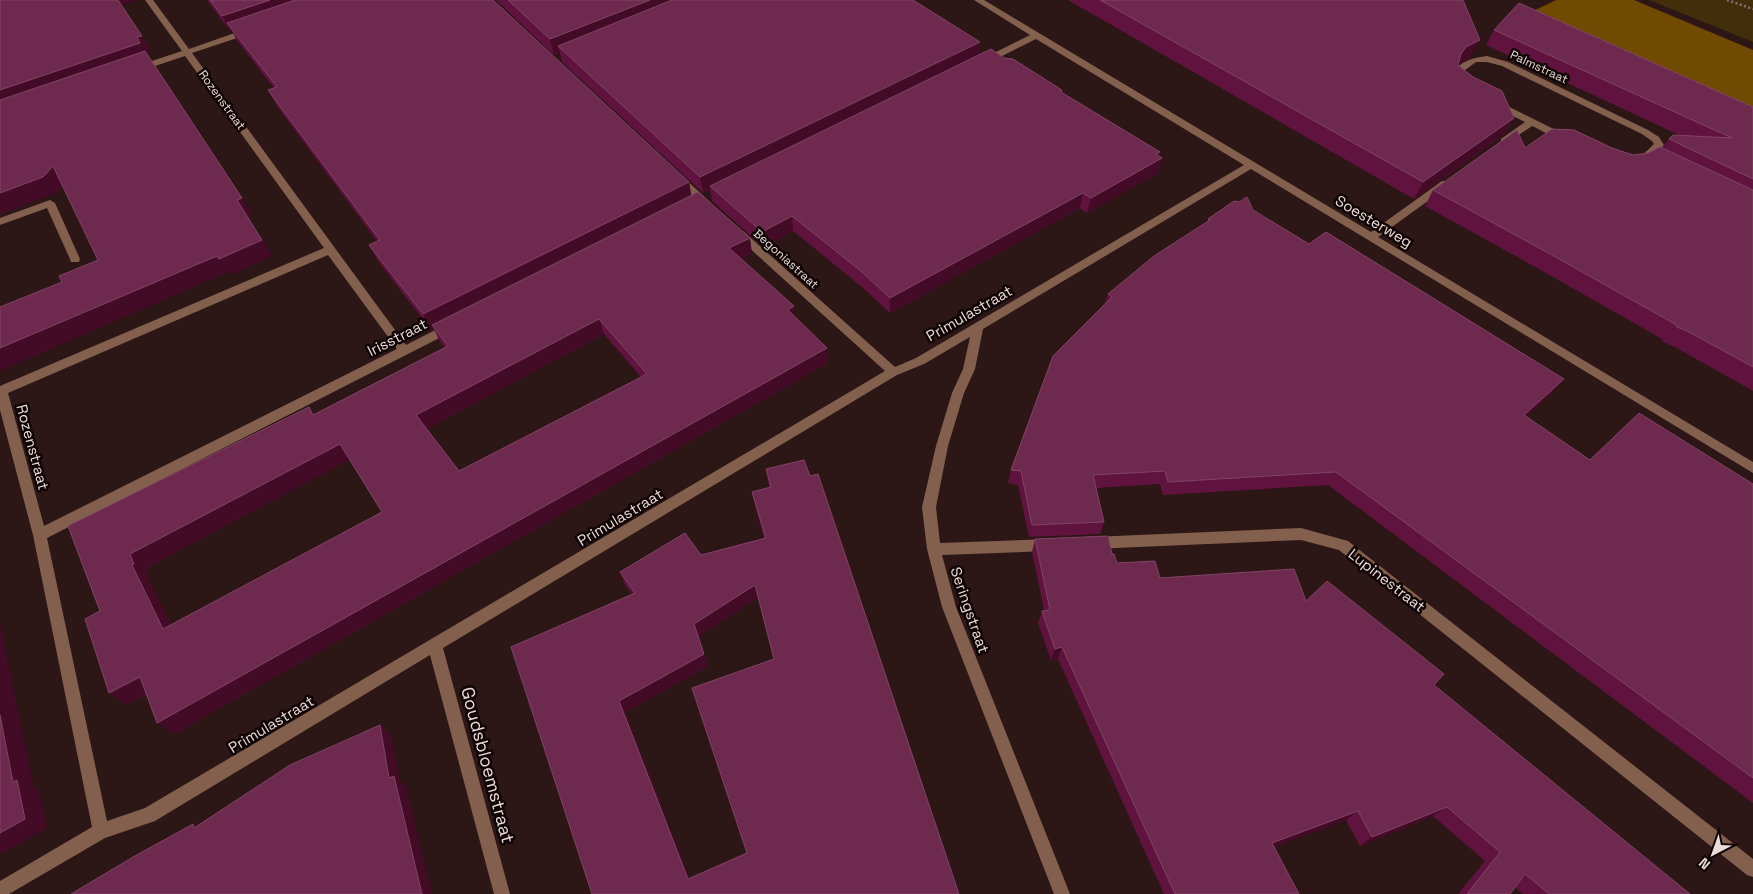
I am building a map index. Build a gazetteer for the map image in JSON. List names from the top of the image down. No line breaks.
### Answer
{"streets":{"street":["Palmstraat","Rozenstraat","Soesterweg","Begoniastraat","Primulastraat","Irisstraat","Lupinestraat","Seringstraat","Goudsbloemstraat"]},"crossings":[["Rozenstraat","Primulastraat"],["Rozenstraat","Irisstraat"],["Soesterweg","Primulastraat"],["Begoniastraat","Primulastraat"],["Primulastraat","Seringstraat"],["Primulastraat","Goudsbloemstraat"]],"north":"bottom left"}
